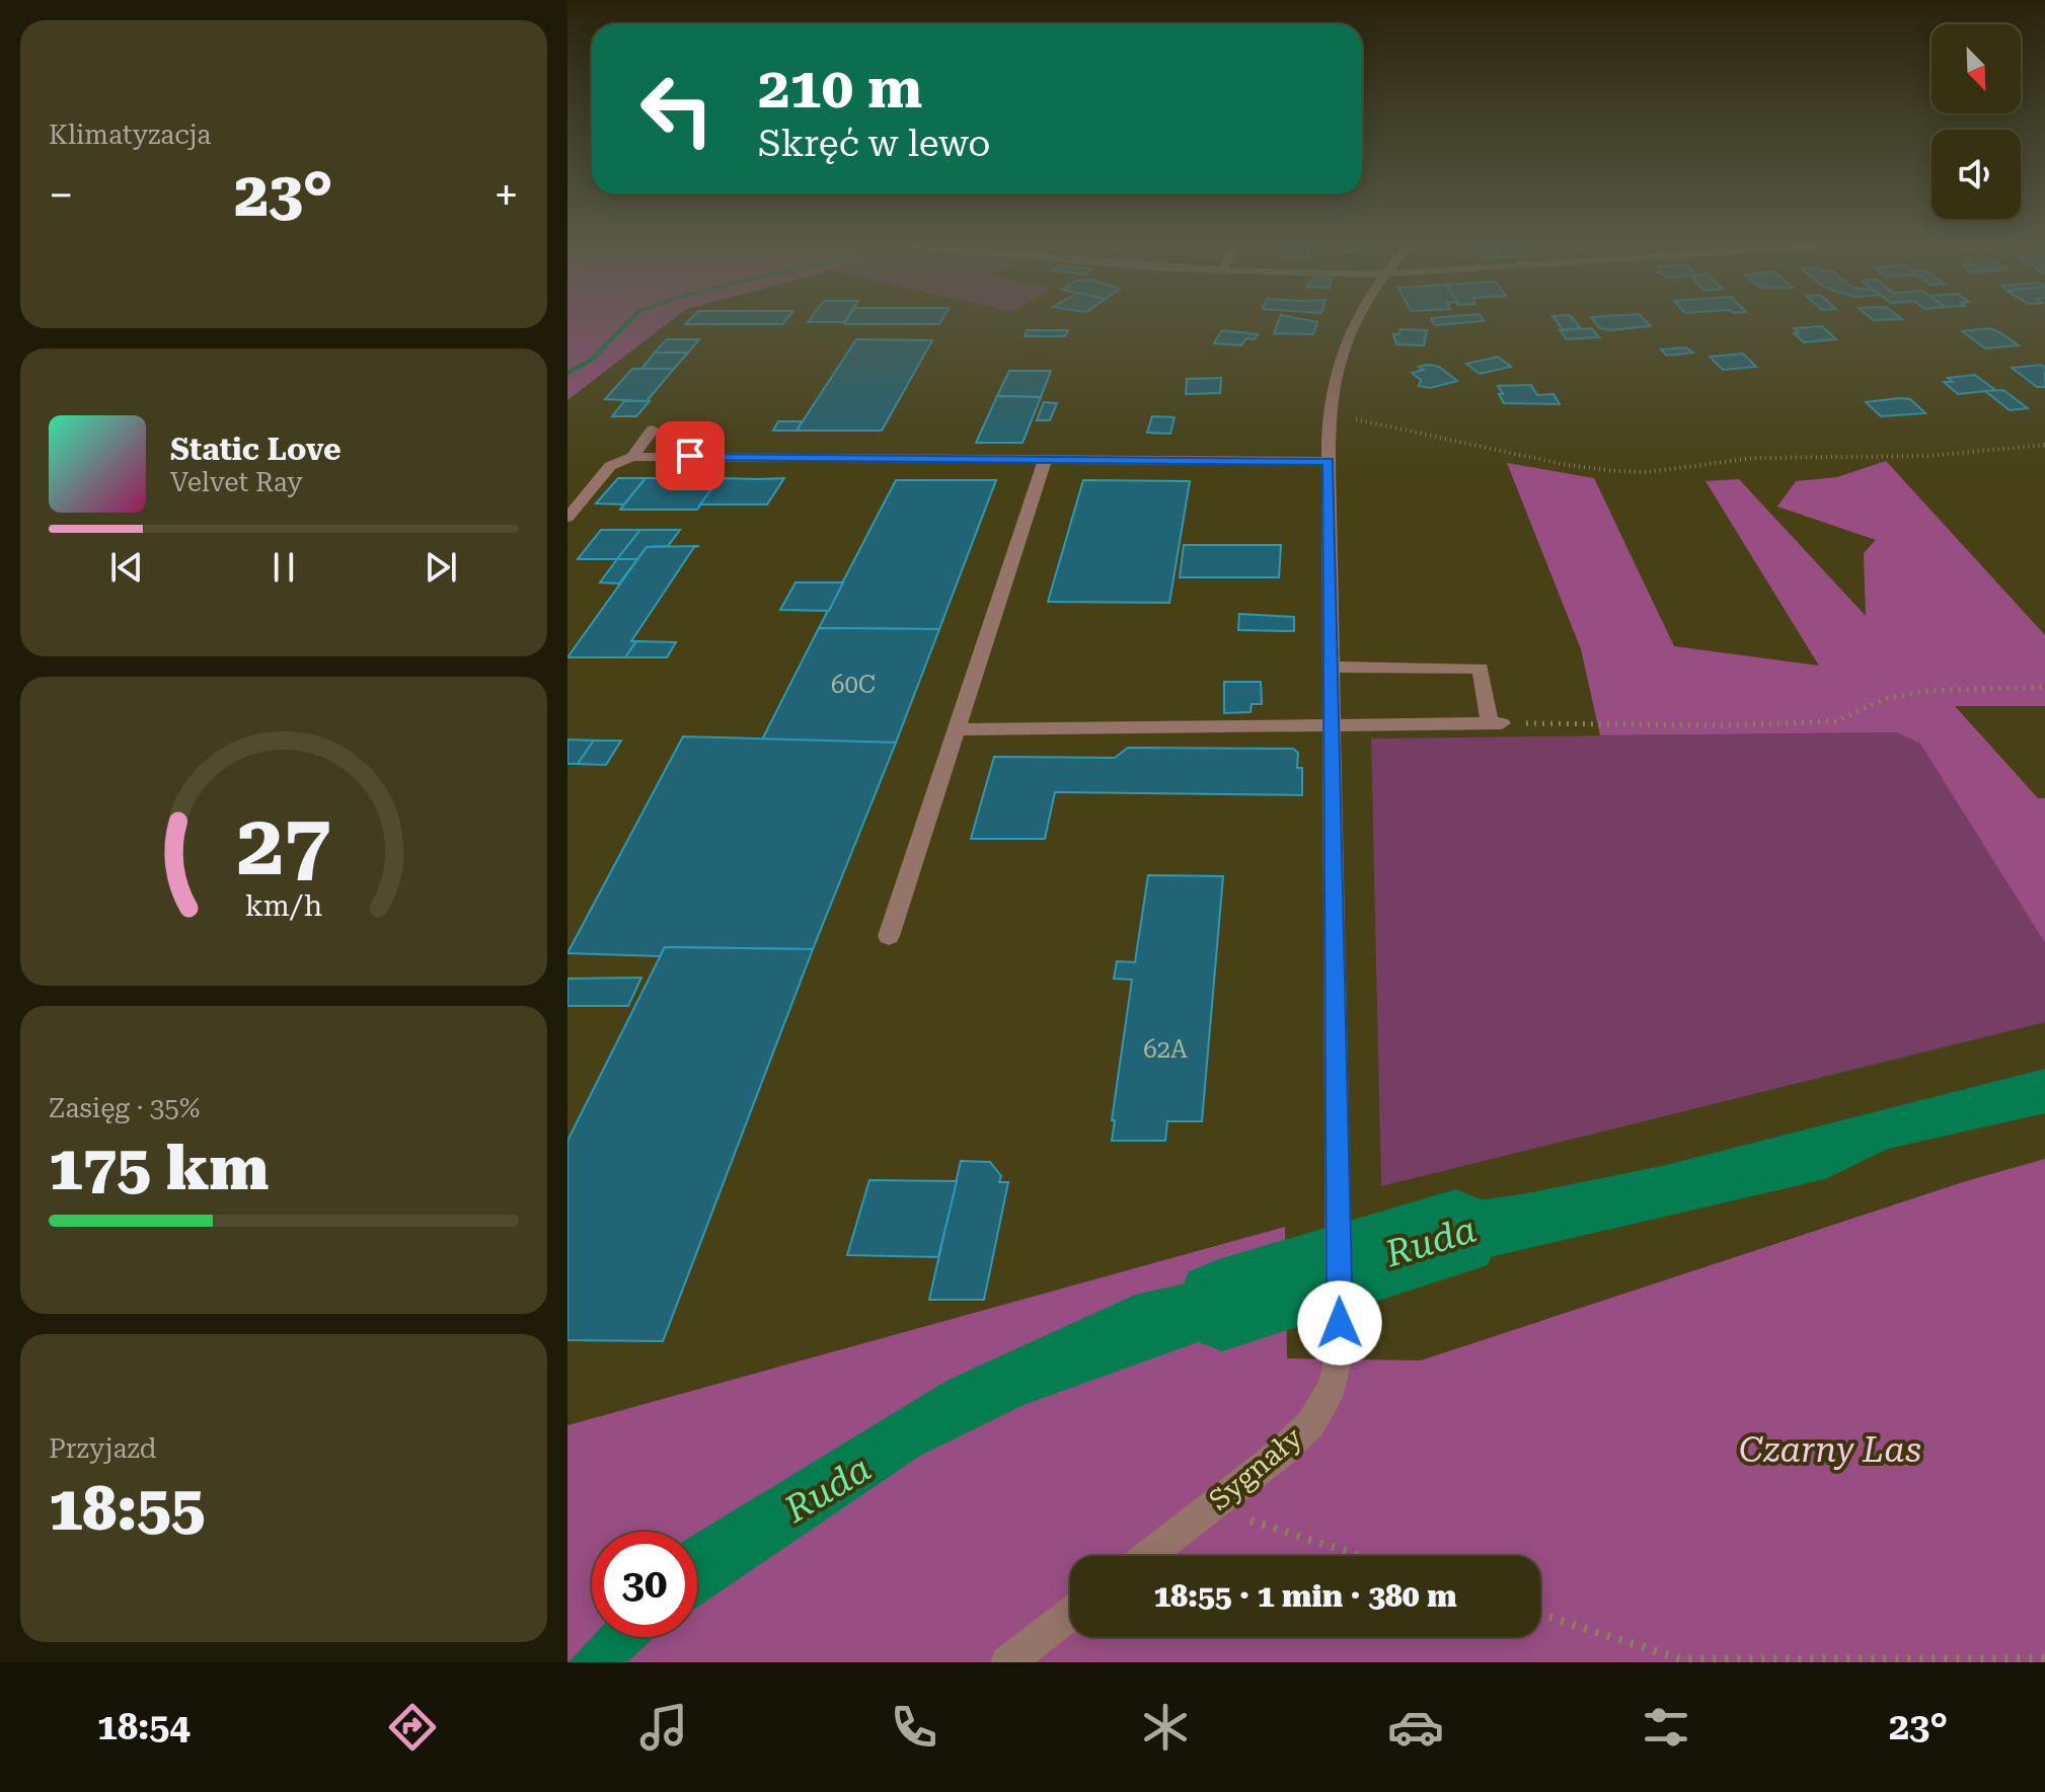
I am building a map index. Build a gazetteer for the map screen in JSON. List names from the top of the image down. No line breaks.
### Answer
{"streets":{"street":["Sygnały"]},"water":["Ruda"],"parks":["Czarny Las"],"house_numbers":["60C","62A"],"north":"bottom right","page":{"tile":["Klimatyzacja",["Zasięg · 35%","175 km"],["Przyjazd","18:55"]],"turn":["210 m","Skręć w lewo"],"heat":["−","23°","+"],"song":["Static Love","Velvet Ray"],"limit":"30","trip":"18:55 · 1 min · 380 m","tabs":["18:54","23°"],"gauge":["27","km/h"]}}
